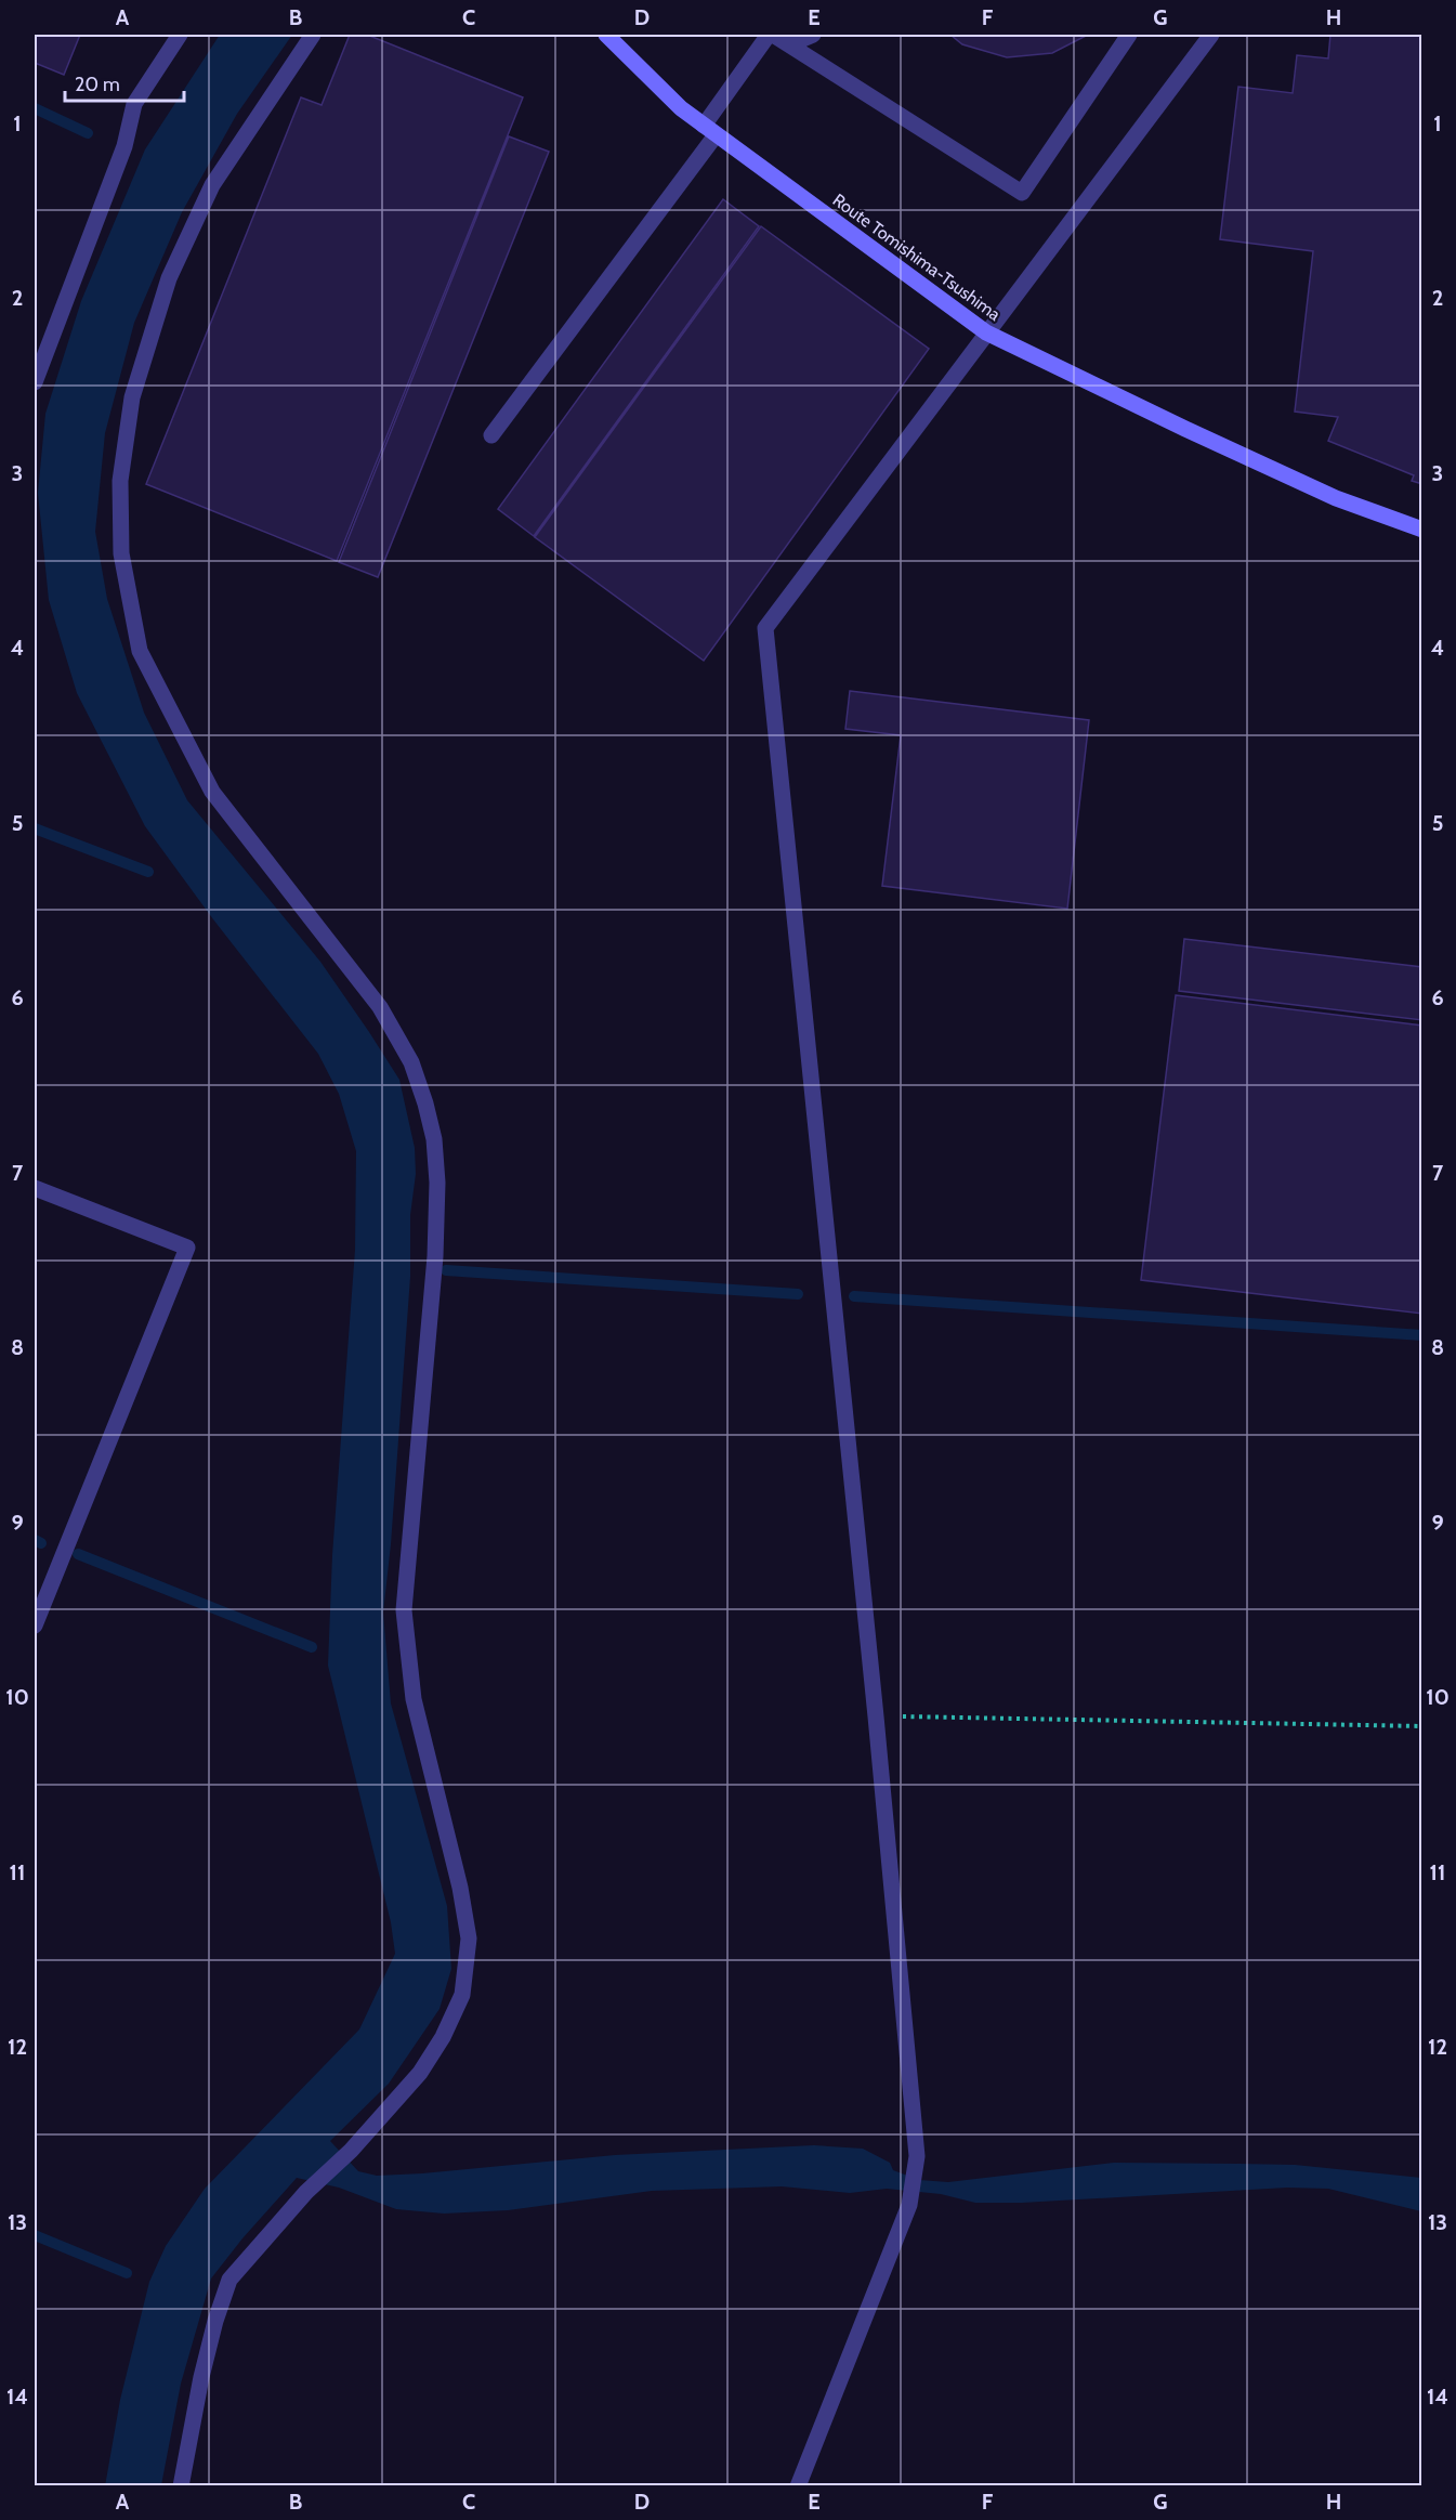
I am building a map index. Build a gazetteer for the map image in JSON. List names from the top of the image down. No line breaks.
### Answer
{"streets":{"main road":["Route Tomishima-Tsushima"]},"scale_bar":"20 m","grid":{"columns":["A","B","C","D","E","F","G","H"],"rows":["1","2","3","4","5","6","7","8","9","10","11","12","13","14"]}}
